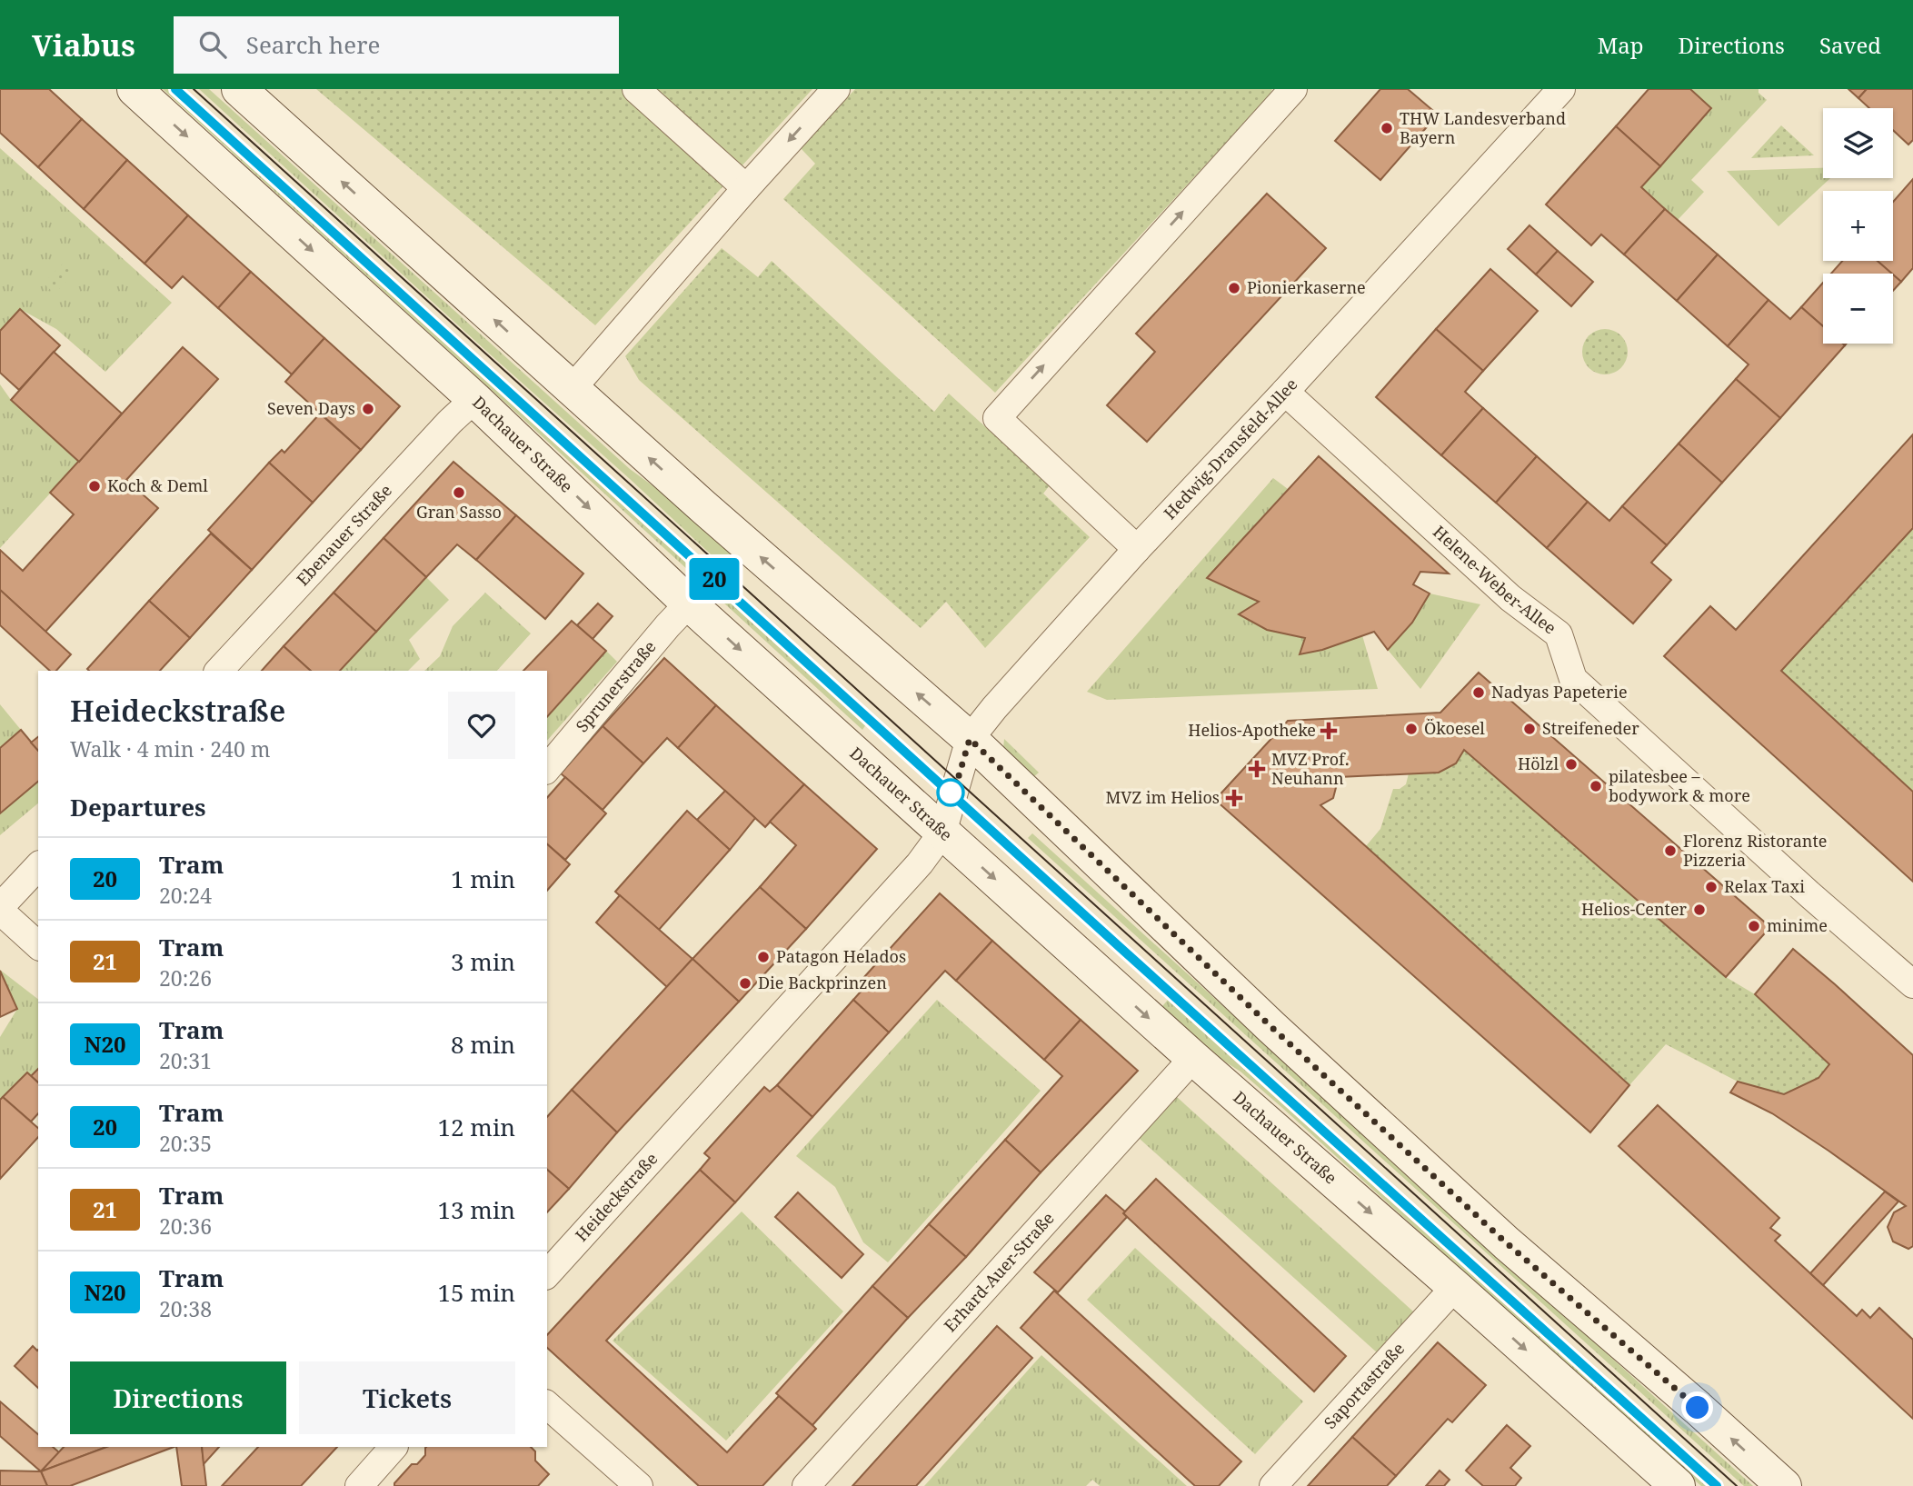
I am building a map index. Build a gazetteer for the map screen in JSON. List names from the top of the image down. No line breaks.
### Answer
{"streets":{"main road":["Dachauer Straße"],"street":["Hedwig-Dransfeld-Allee","Ebenauer Straße","Helene-Weber-Allee","Sprunerstraße","Heideckstraße","Erhard-Auer-Straße","Saportastraße"]},"crossings":[["Dachauer Straße","Hedwig-Dransfeld-Allee"],["Dachauer Straße","Ebenauer Straße"],["Dachauer Straße","Sprunerstraße"],["Dachauer Straße","Heideckstraße"],["Dachauer Straße","Erhard-Auer-Straße"],["Dachauer Straße","Saportastraße"],["Hedwig-Dransfeld-Allee","Helene-Weber-Allee"],["Hedwig-Dransfeld-Allee","Heideckstraße"]],"places":{"other":["THW Landesverband Bayern","Pionierkaserne","Seven Days","Koch & Deml","Gran Sasso","Nadyas Papeterie","Ökoesel","Streifeneder","Hölzl","pilatesbee – bodywork & more","Florenz Ristorante Pizzeria","Relax Taxi","Helios-Center","minime","Patagon Helados","Die Backprinzen"],"health":["Helios-Apotheke","MVZ Prof. Neuhann","MVZ im Helios"]},"lines":["tram line 20"],"page":{"header":"Viabus","search":"Search here","nav":["Map","Directions","Saved"],"on_map":"20","map_buttons":["+","−"],"heading":[["Heideckstraße","Walk · 4 min · 240 m"],"Departures"],"list":[{"mark":"20","name":"Tram","note":"20:24","value":"1 min"},{"mark":"21","name":"Tram","note":"20:26","value":"3 min"},{"mark":"N20","name":"Tram","note":"20:31","value":"8 min"},{"mark":"20","name":"Tram","note":"20:35","value":"12 min"},{"mark":"21","name":"Tram","note":"20:36","value":"13 min"},{"mark":"N20","name":"Tram","note":"20:38","value":"15 min"}],"buttons":["Directions","Tickets"]}}
